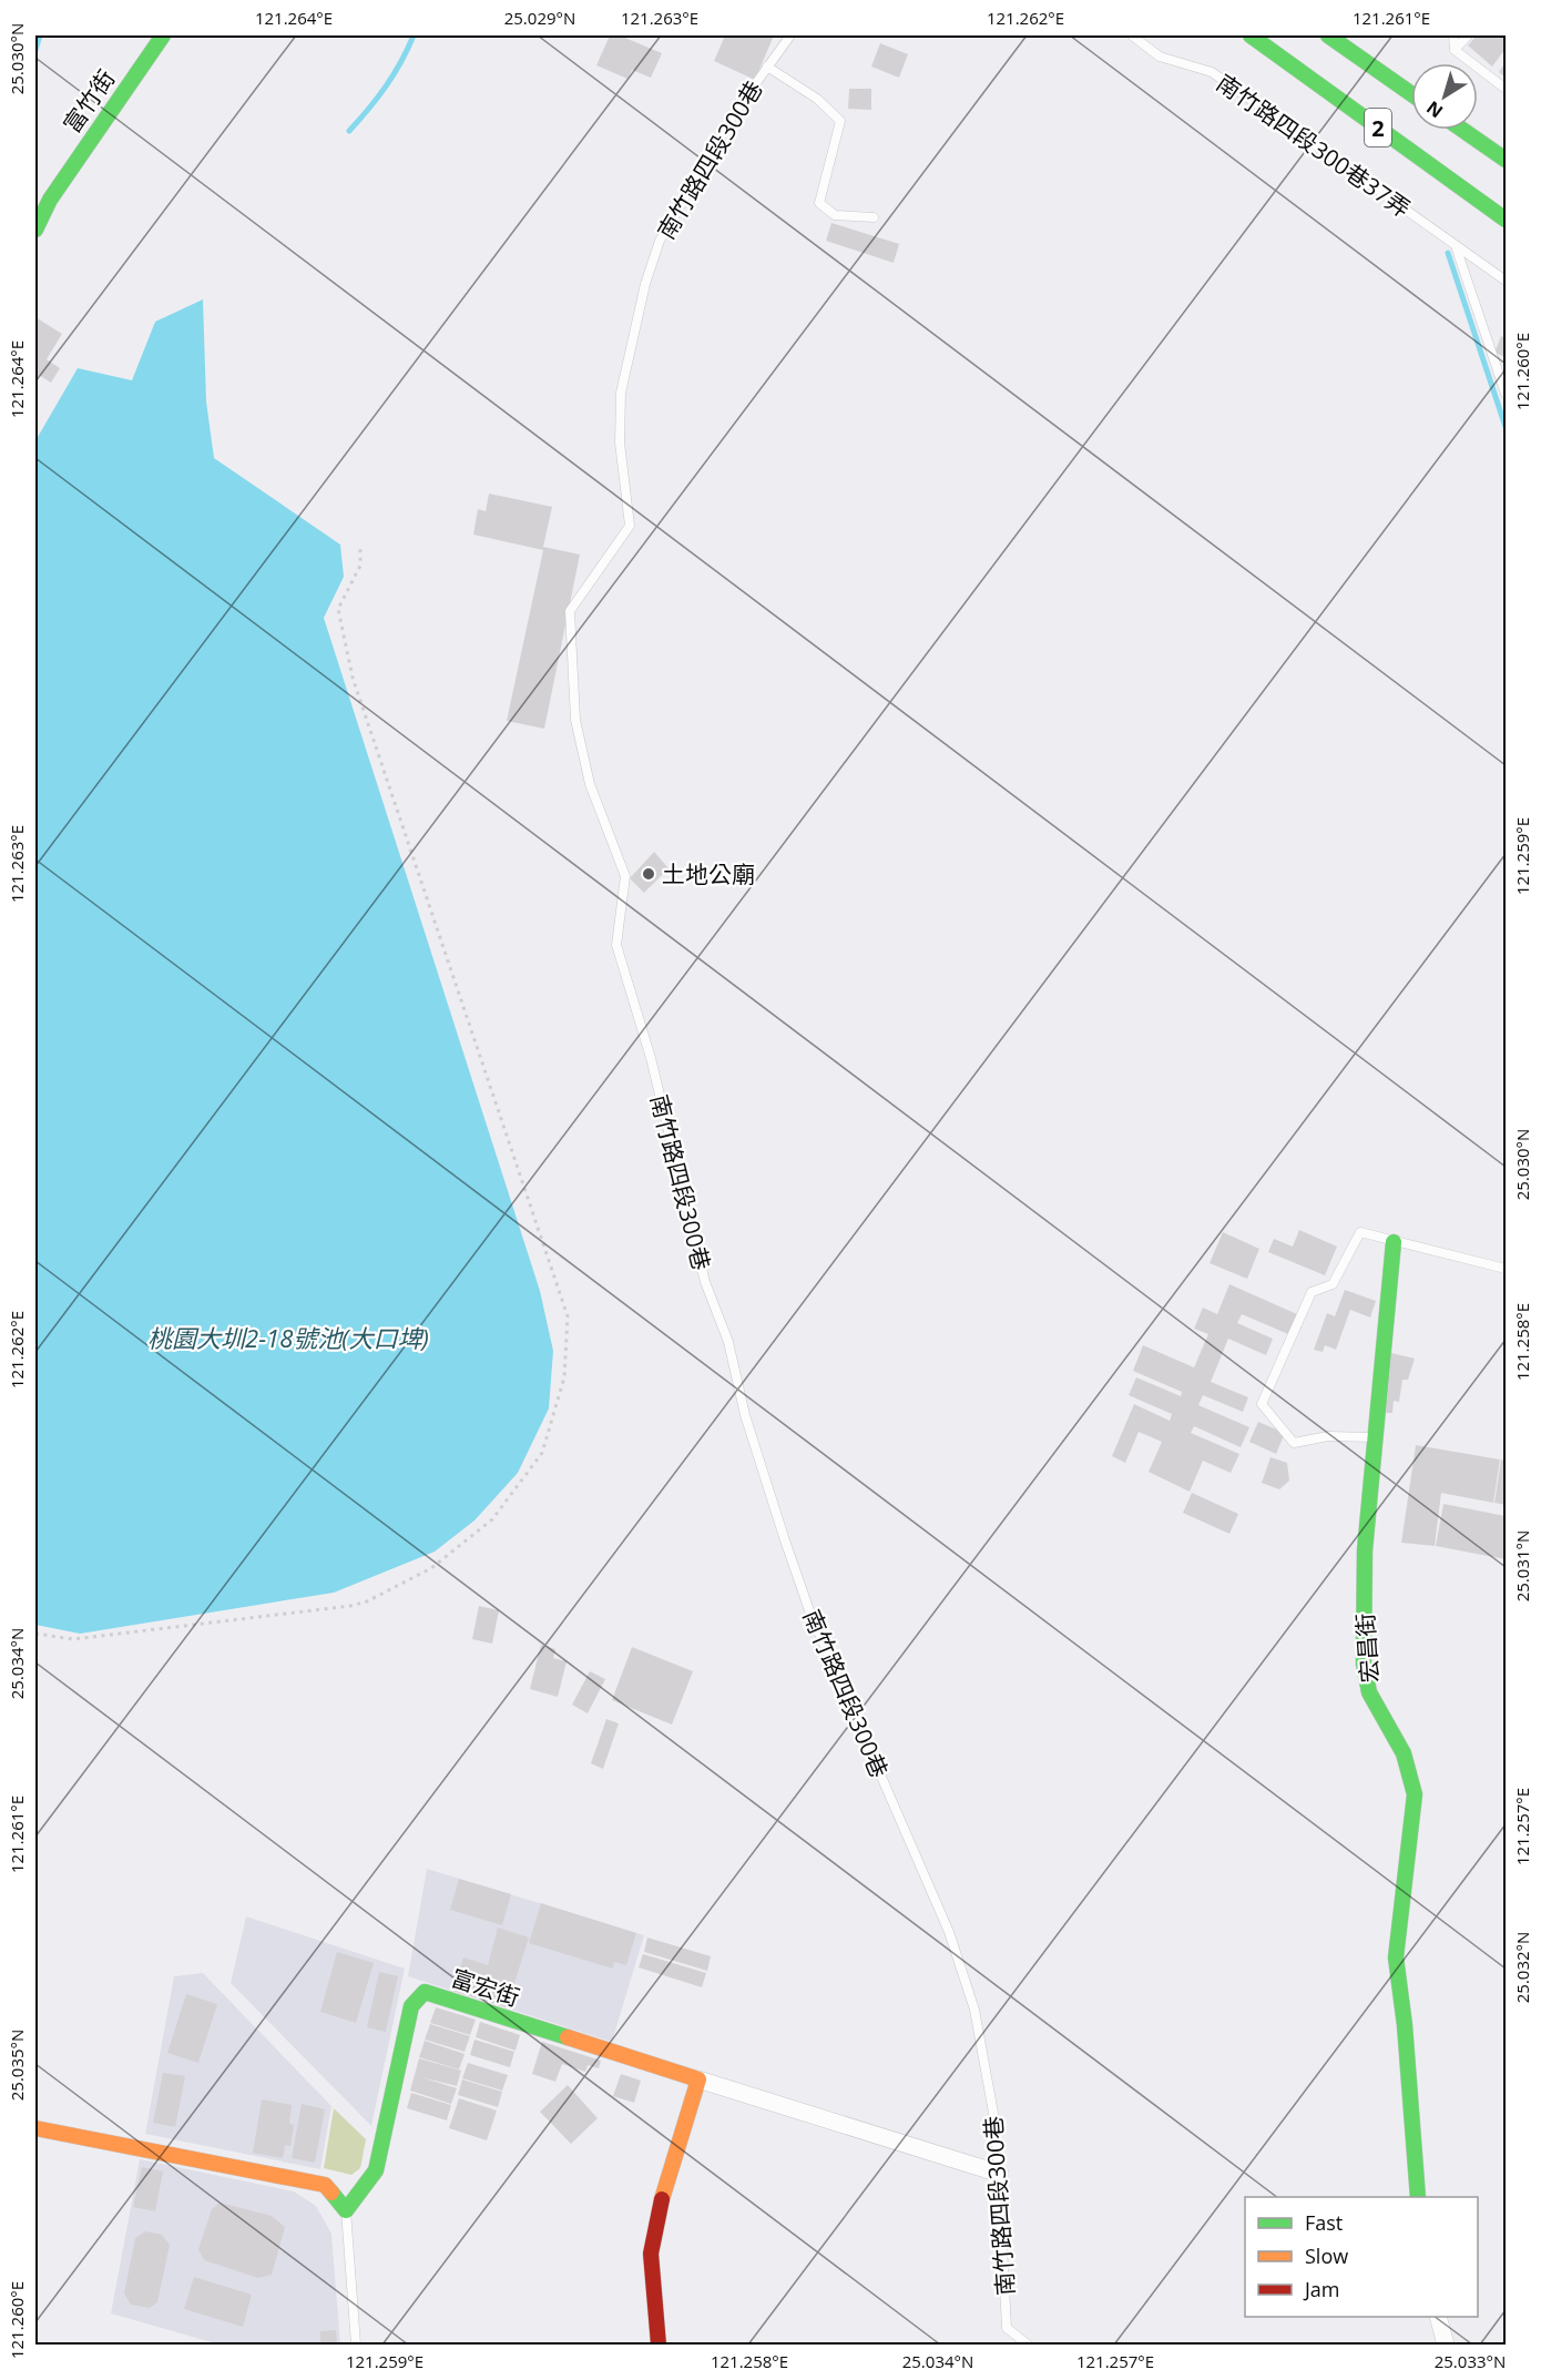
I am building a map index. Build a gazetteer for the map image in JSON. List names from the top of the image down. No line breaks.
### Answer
{"streets":{"main road":["富竹街","2","宏昌街","富宏街"],"lane":["南竹路四段300巷37弄","南竹路四段300巷"]},"water":["桃園大圳2-18號池(大口埤)"],"places":["土地公廟"],"legend":["Fast","Slow","Jam"],"north":"bottom left","coordinates":["121.264°E","25.029°N","121.263°E","121.262°E","121.261°E","25.030°N","121.260°E","121.259°E","121.258°E","25.031°N","25.034°N","121.257°E","25.032°N","25.035°N","25.033°N"]}
